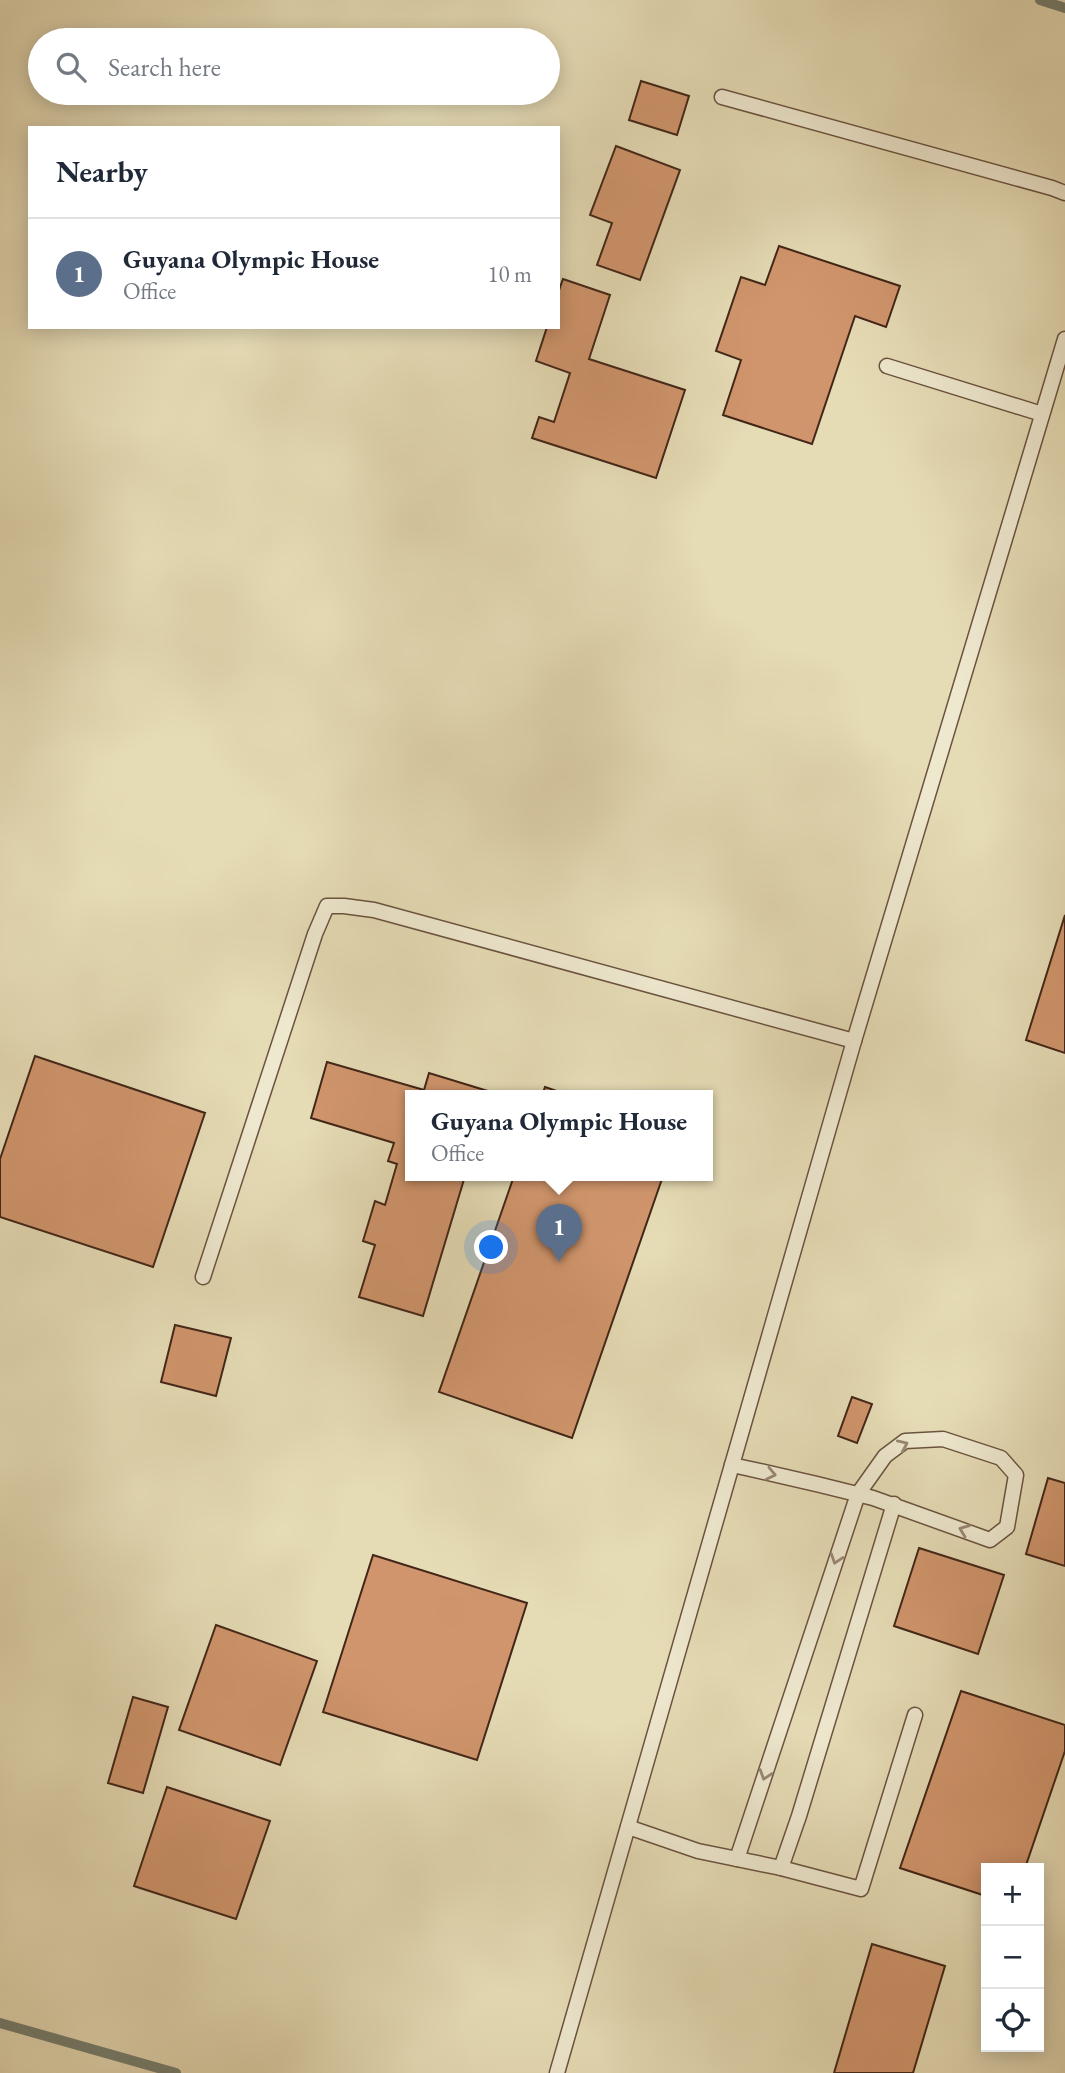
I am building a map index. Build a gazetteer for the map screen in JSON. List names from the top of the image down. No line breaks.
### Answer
{"page":{"search":"Search here","heading":"Nearby","list":[{"mark":"1","name":"Guyana Olympic House","note":"Office","value":"10 m"}],"popup":["Guyana Olympic House","Office"],"pins":"1","map_buttons":["+","−"]}}
